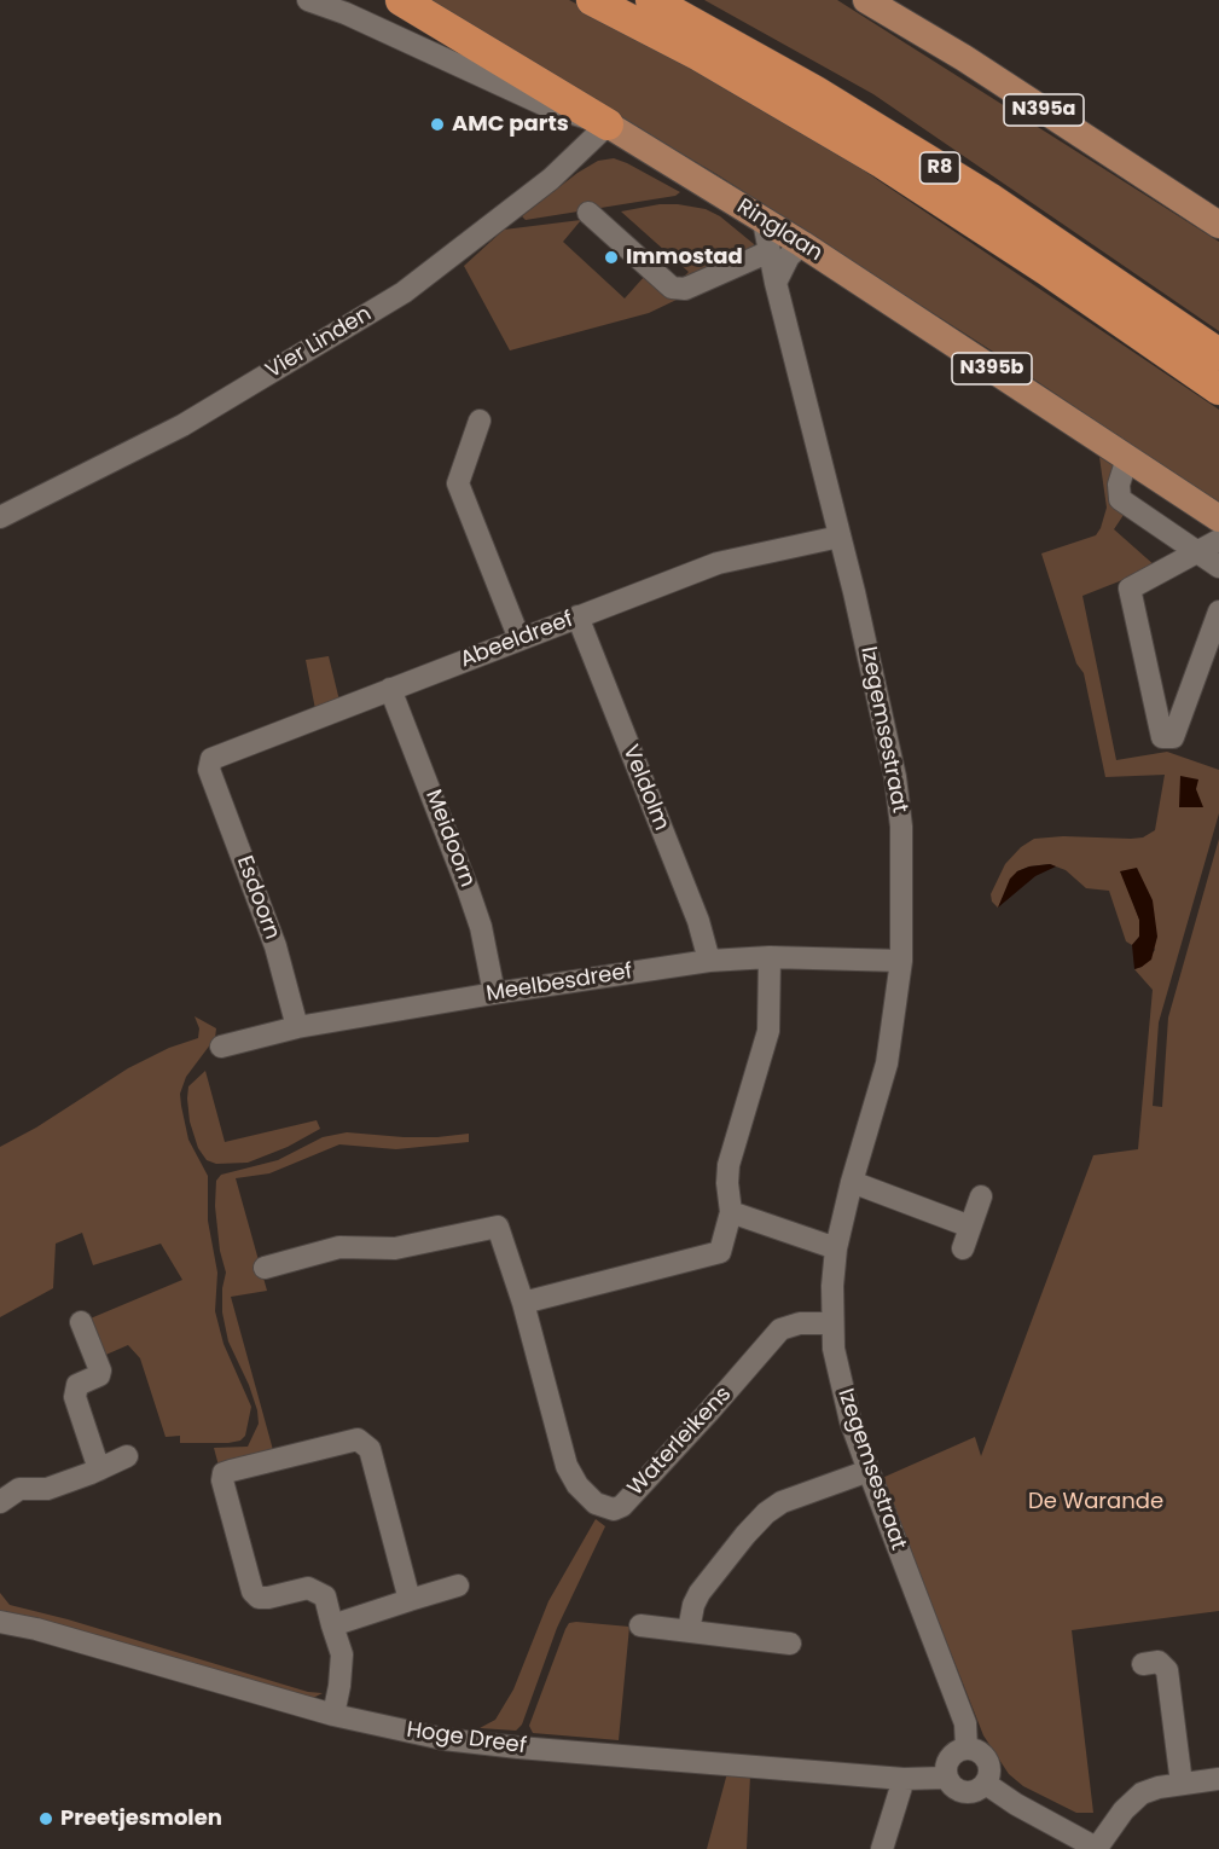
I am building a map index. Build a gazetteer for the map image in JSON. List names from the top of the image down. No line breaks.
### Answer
{"streets":{"highway":["R8"],"main road":["N395a","Ringlaan","N395b"],"street":["Vier Linden","Abeeldreef","Izegemsestraat","Veldolm","Meidoorn","Esdoorn","Meelbesdreef","Waterleikens","Hoge Dreef"]},"crossings":[["Ringlaan","Vier Linden"],["Ringlaan","Izegemsestraat"],["Abeeldreef","Izegemsestraat"],["Abeeldreef","Veldolm"],["Abeeldreef","Meidoorn"],["Abeeldreef","Esdoorn"],["Izegemsestraat","Meelbesdreef"],["Izegemsestraat","Waterleikens"],["Izegemsestraat","Hoge Dreef"],["Veldolm","Meelbesdreef"],["Meidoorn","Meelbesdreef"],["Esdoorn","Meelbesdreef"]],"parks":["De Warande"],"places":["AMC parts","Immostad","Preetjesmolen"]}
